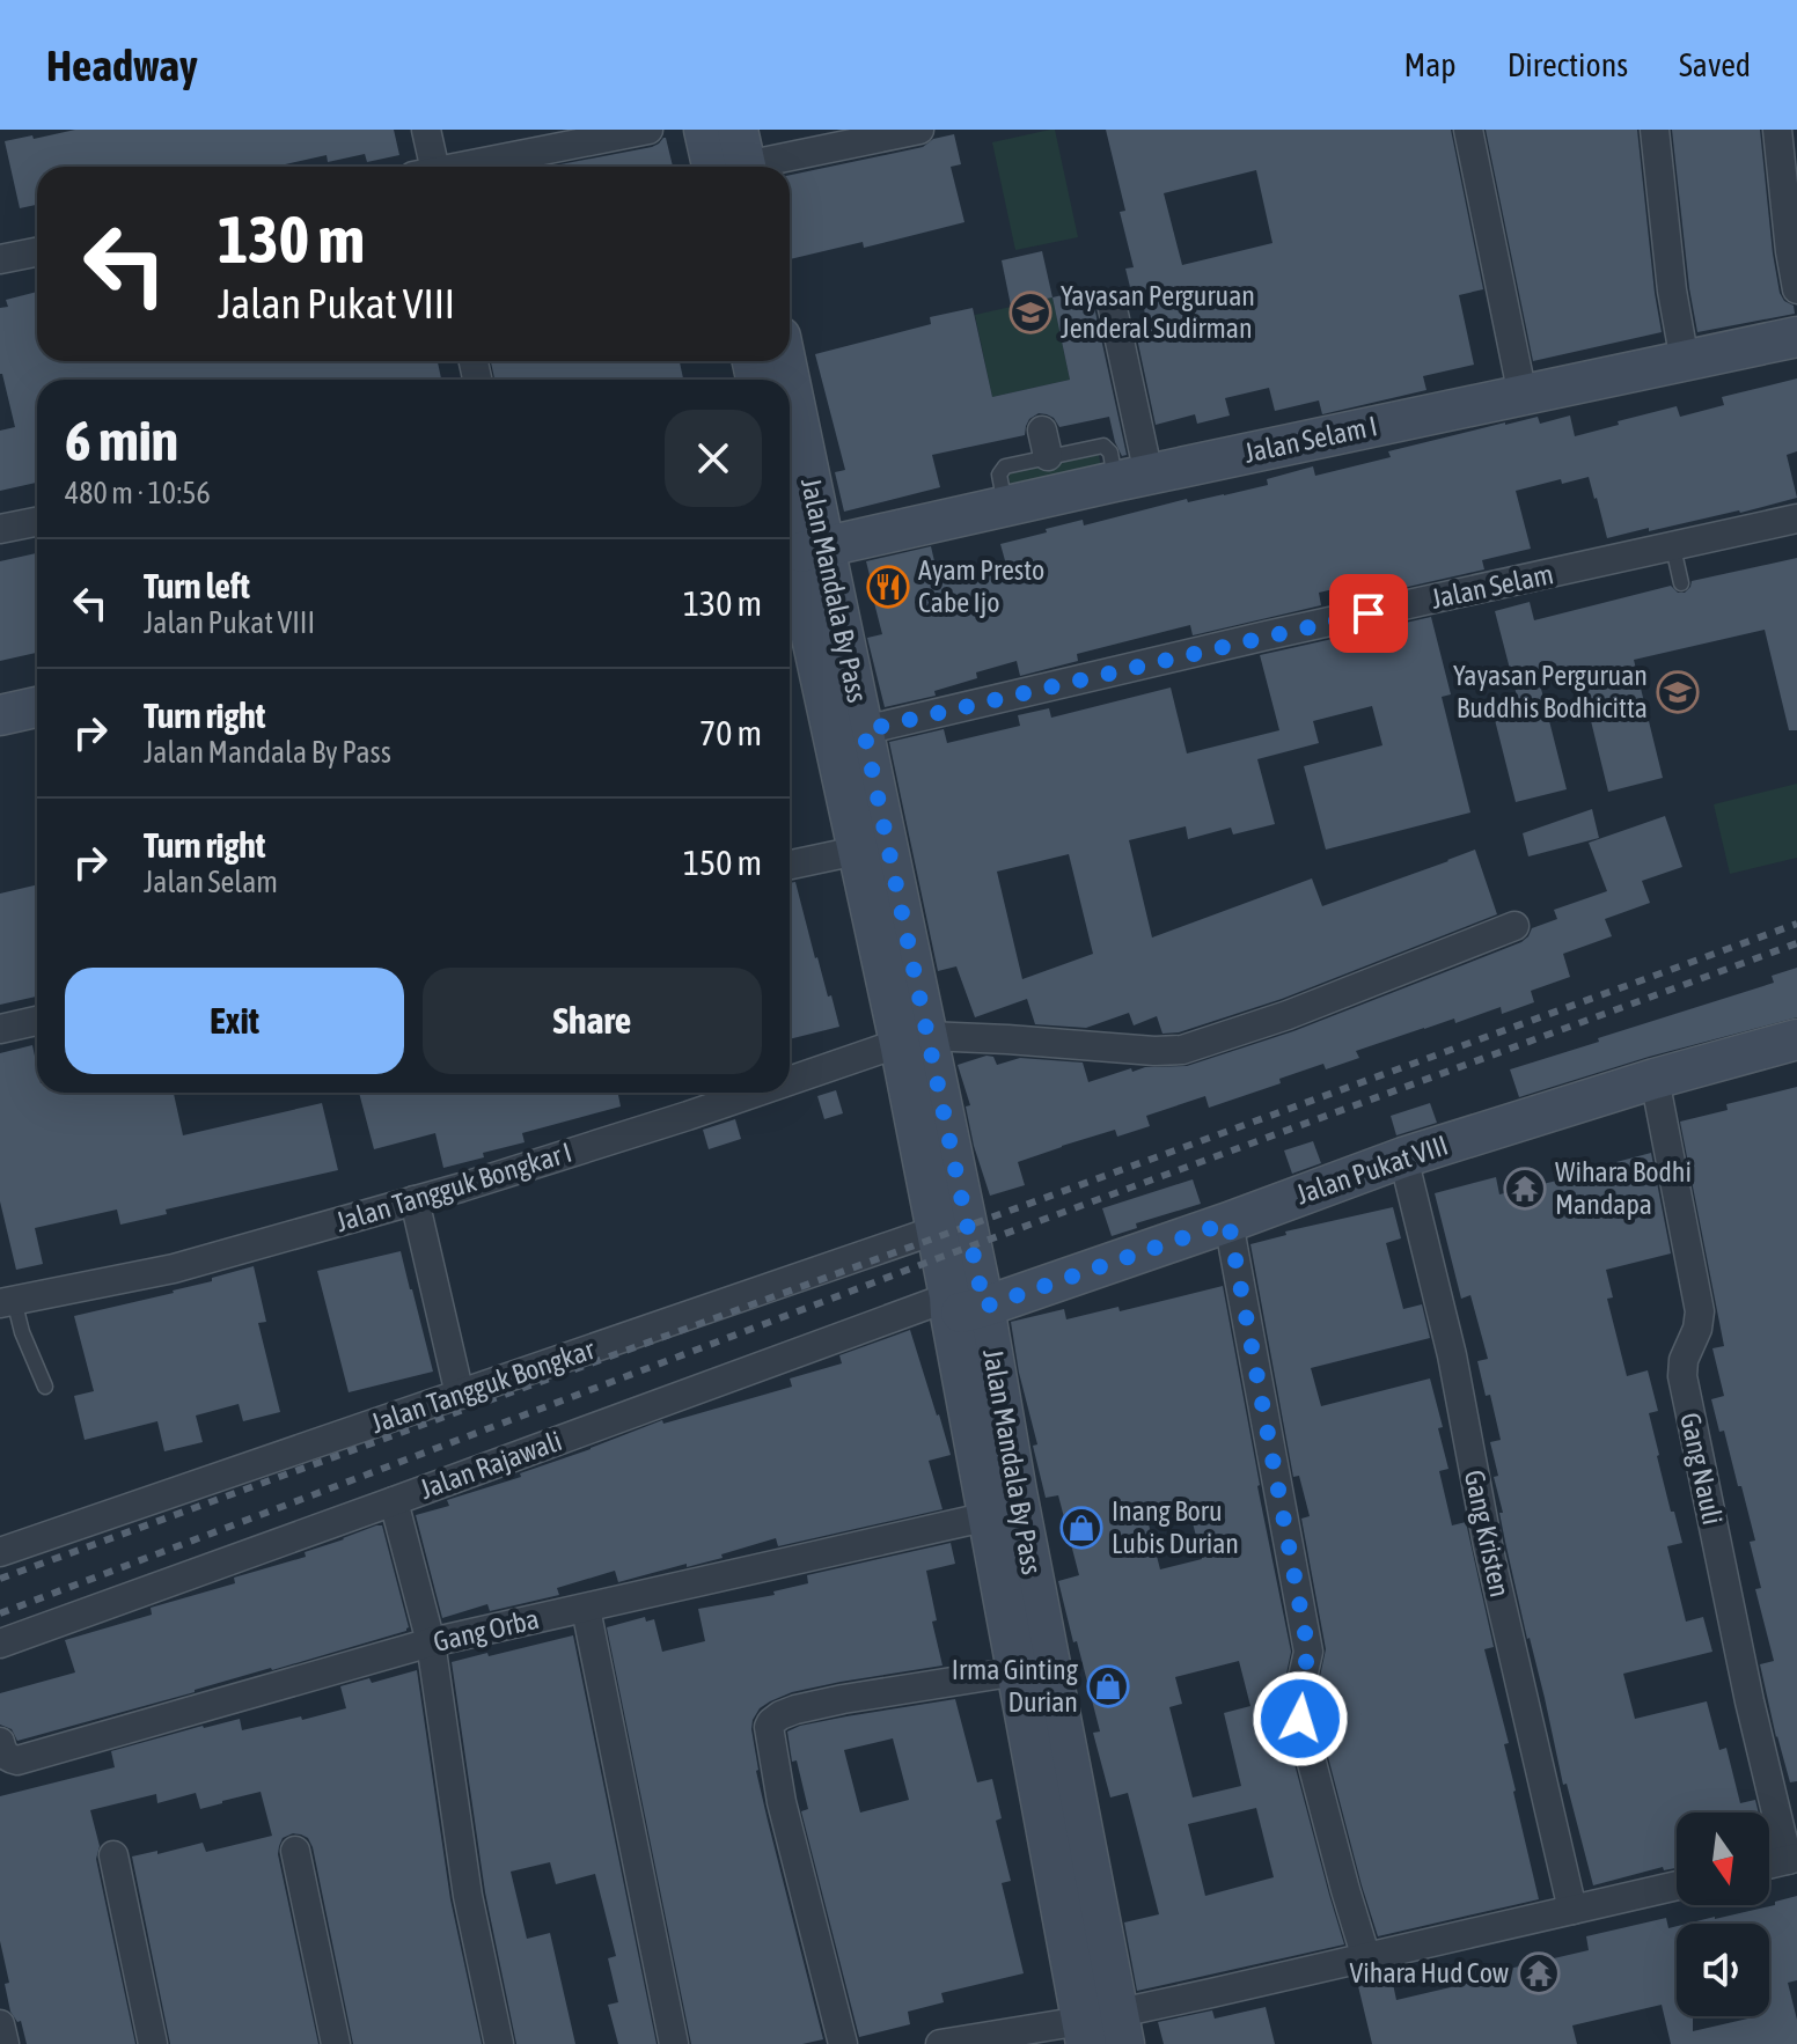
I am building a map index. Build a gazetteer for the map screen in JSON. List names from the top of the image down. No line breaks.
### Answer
{"streets":{"street":["Jalan Selam I","Jalan Selam","Jalan Mandala By Pass","Jalan Pukat VIII","Jalan Tangguk Bongkar I","Jalan Tangguk Bongkar","Jalan Rajawali","Gang Nauli","Gang Kristen","Gang Orba"]},"crossings":[["Jalan Selam I","Jalan Mandala By Pass"],["Jalan Selam","Jalan Mandala By Pass"],["Jalan Mandala By Pass","Jalan Pukat VIII"],["Jalan Mandala By Pass","Jalan Tangguk Bongkar I"],["Jalan Mandala By Pass","Jalan Tangguk Bongkar"],["Jalan Mandala By Pass","Jalan Rajawali"],["Jalan Mandala By Pass","Gang Orba"],["Jalan Pukat VIII","Jalan Rajawali"],["Jalan Pukat VIII","Gang Nauli"],["Jalan Pukat VIII","Gang Kristen"]],"places":{"school or university":["Yayasan Perguruan Jenderal Sudirman","Yayasan Perguruan Buddhis Bodhicitta"],"restaurant":["Ayam Presto Cabe Ijo"],"temple":["Wihara Bodhi Mandapa","Vihara Hud Cow"],"shop":["Inang Boru Lubis Durian","Irma Ginting Durian"]},"north":"bottom","page":{"header":"Headway","nav":["Map","Directions","Saved"],"turn":["130 m","Jalan Pukat VIII"],"heading":["6 min","480 m · 10:56"],"list":[{"name":"Turn left","note":"Jalan Pukat VIII","value":"130 m"},{"name":"Turn right","note":"Jalan Mandala By Pass","value":"70 m"},{"name":"Turn right","note":"Jalan Selam","value":"150 m"}],"buttons":["Exit","Share"]}}
